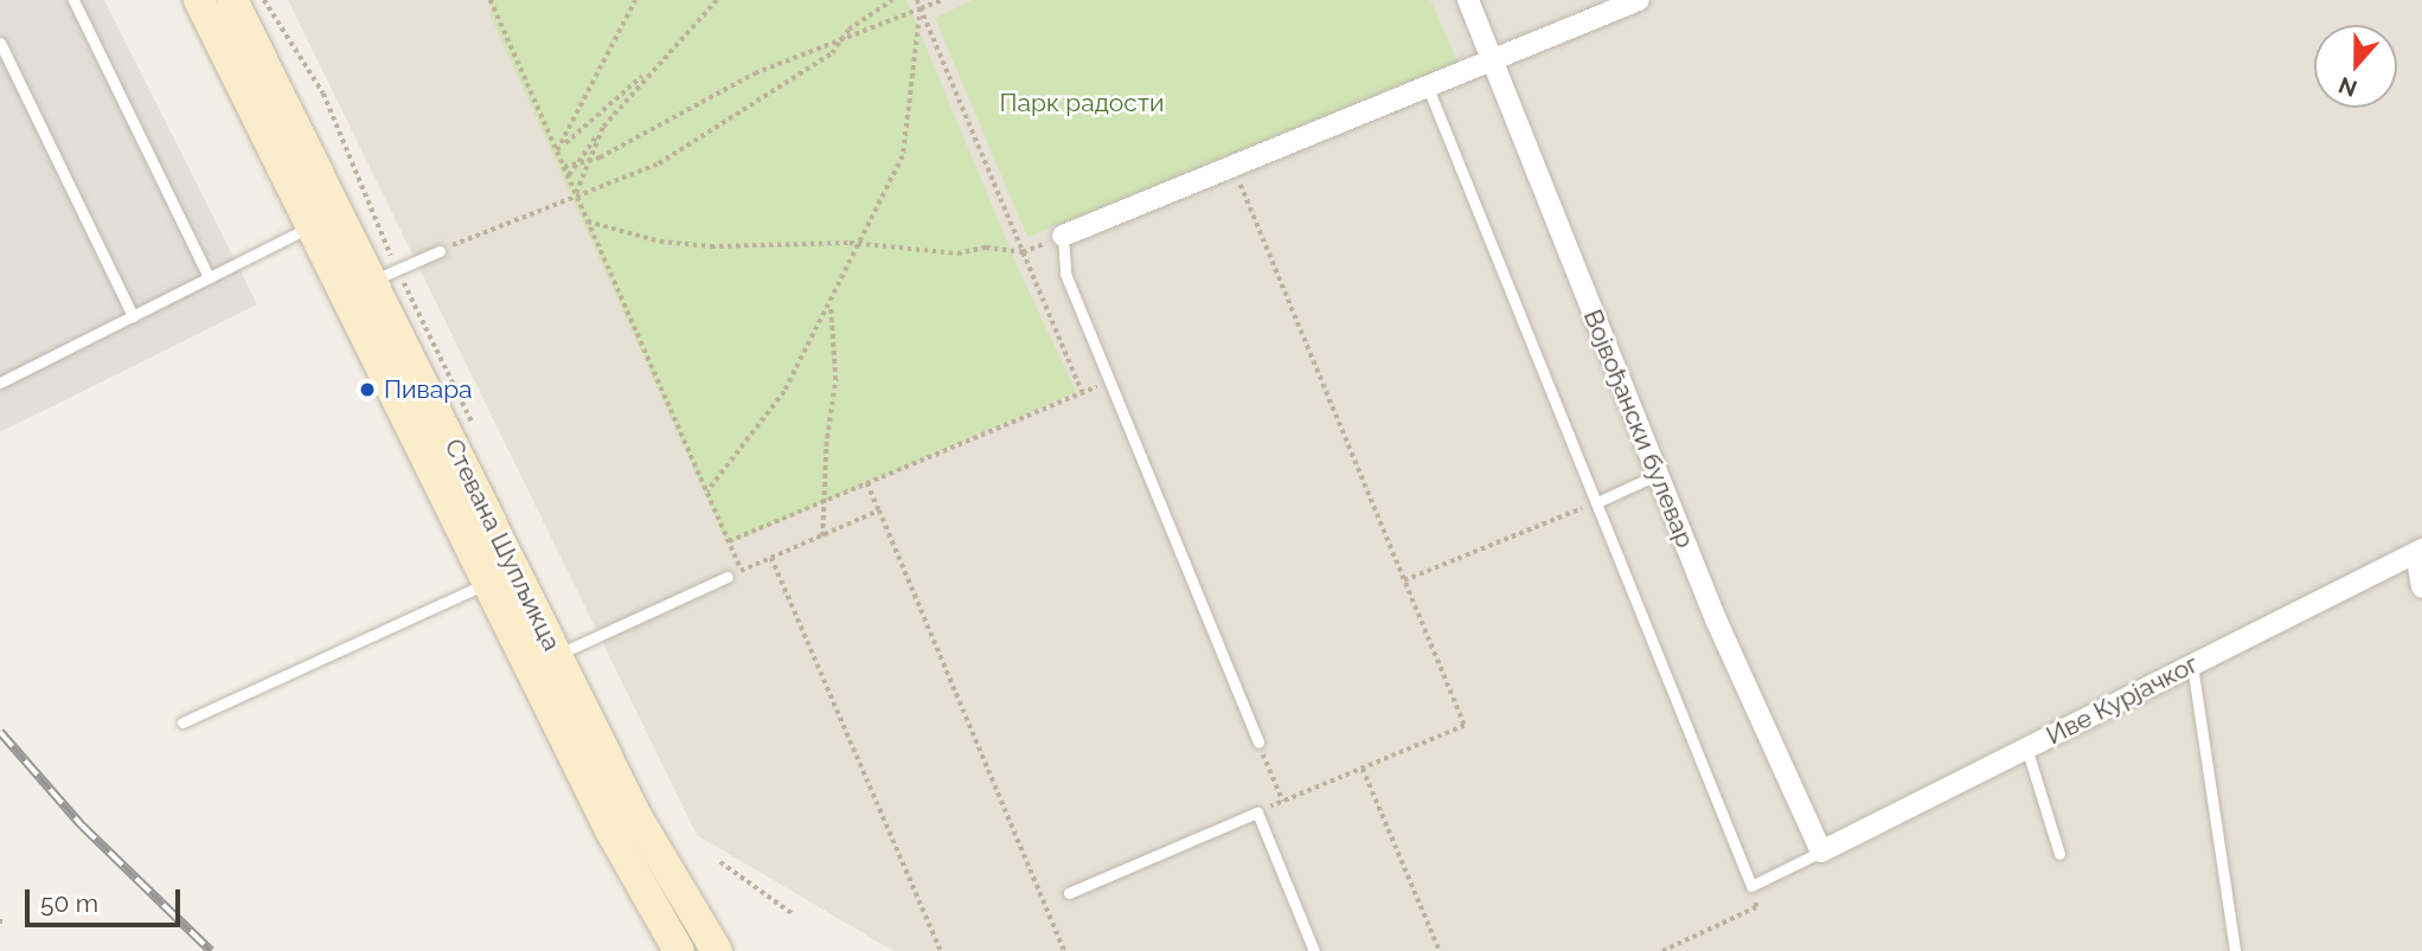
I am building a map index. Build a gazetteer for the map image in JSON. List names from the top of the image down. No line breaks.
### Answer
{"streets":{"main road":["Стевана Шупљикца"],"street":["Војвођански булевар","Иве Курјачког"]},"crossings":[["Војвођански булевар","Иве Курјачког"]],"parks":["Парк радости"],"places":["Пивара"],"scale_bar":"50 m","north":"bottom"}
